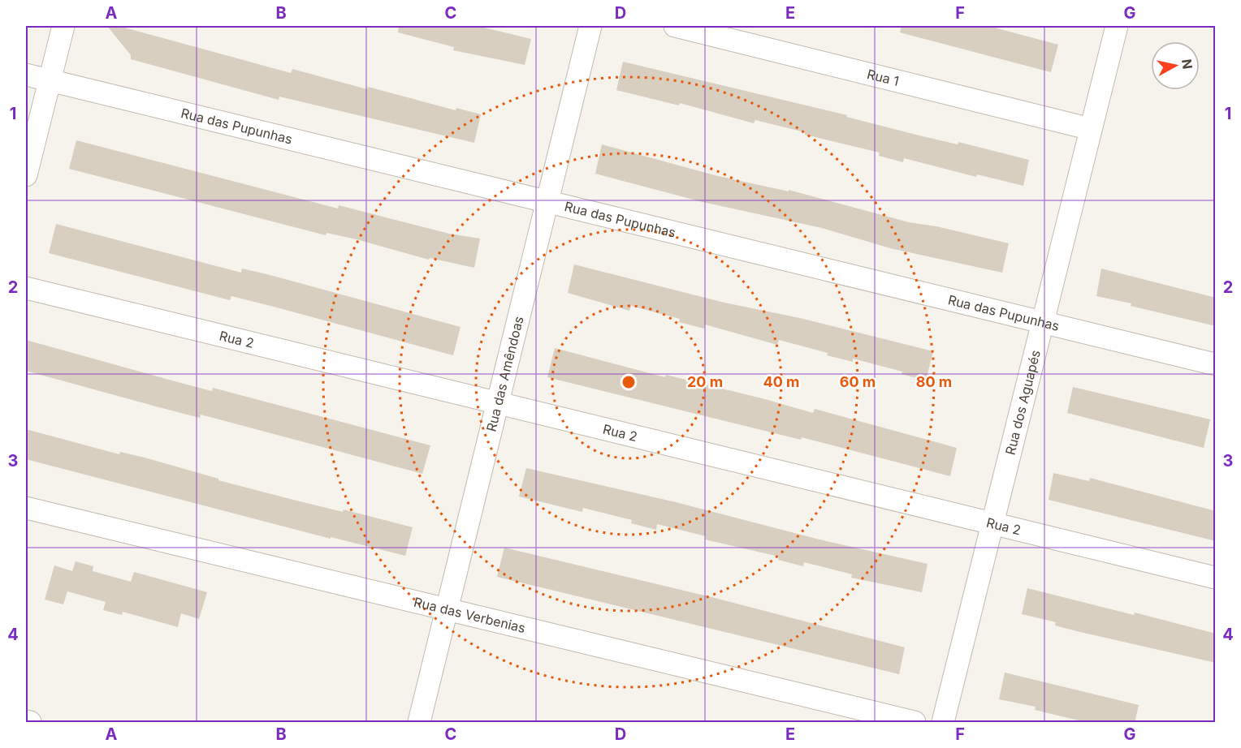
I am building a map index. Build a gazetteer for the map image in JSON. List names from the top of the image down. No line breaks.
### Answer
{"streets":{"street":["Rua 1","Rua das Pupunhas","Rua 2","Rua das Amêndoas","Rua dos Aguapés","Rua das Verbenias"]},"crossings":[["Rua 1","Rua dos Aguapés"],["Rua das Pupunhas","Rua das Amêndoas"],["Rua das Pupunhas","Rua dos Aguapés"],["Rua 2","Rua das Amêndoas"],["Rua 2","Rua dos Aguapés"],["Rua das Amêndoas","Rua das Verbenias"]],"north":"right","grid":{"columns":["A","B","C","D","E","F","G"],"rows":["1","2","3","4"]},"rings":["20 m","40 m","60 m","80 m"]}
